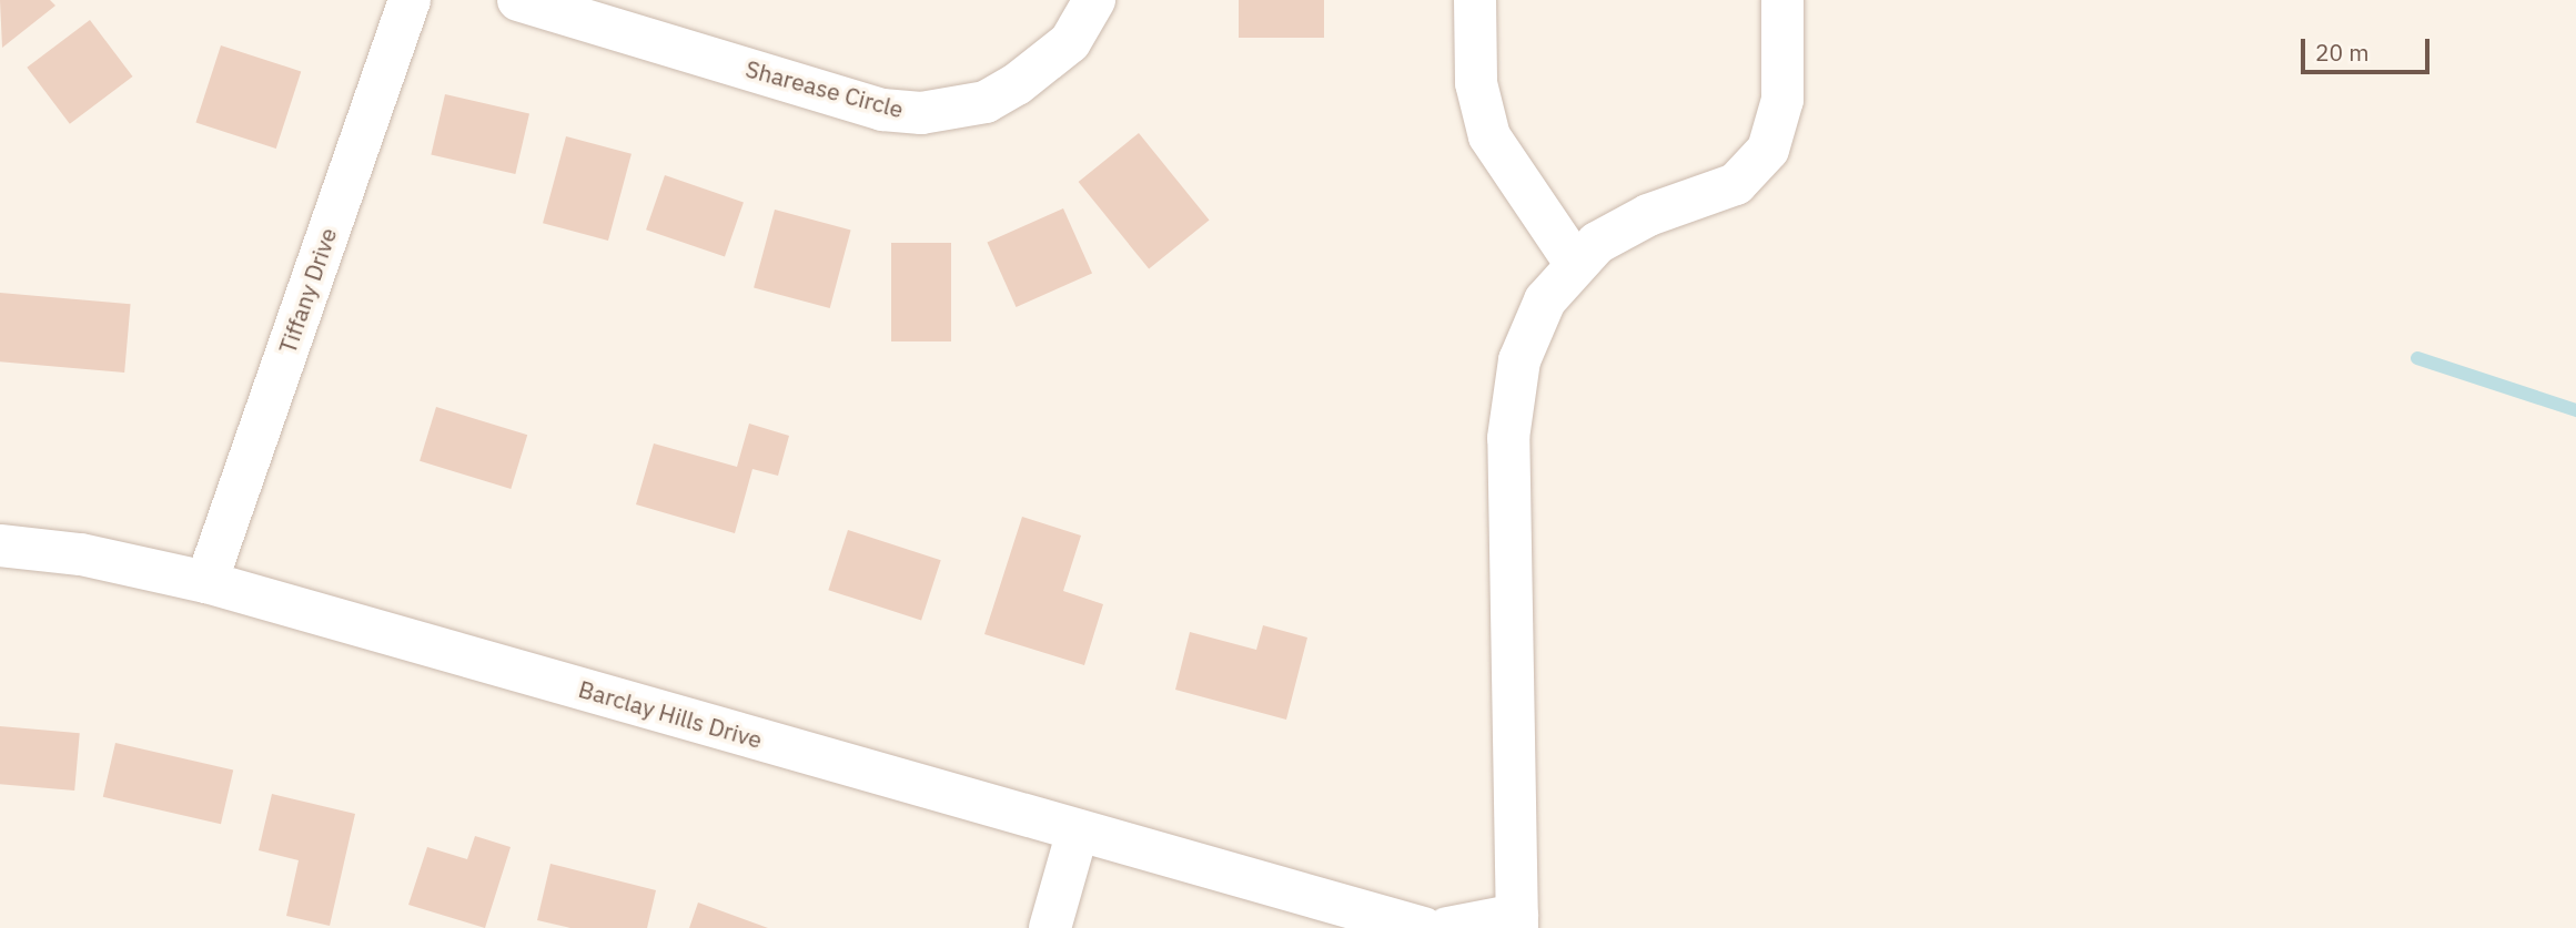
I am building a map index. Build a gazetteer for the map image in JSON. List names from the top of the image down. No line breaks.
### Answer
{"streets":{"street":["Sharease Circle","Tiffany Drive","Barclay Hills Drive"]},"crossings":[["Tiffany Drive","Barclay Hills Drive"]],"scale_bar":"20 m"}
